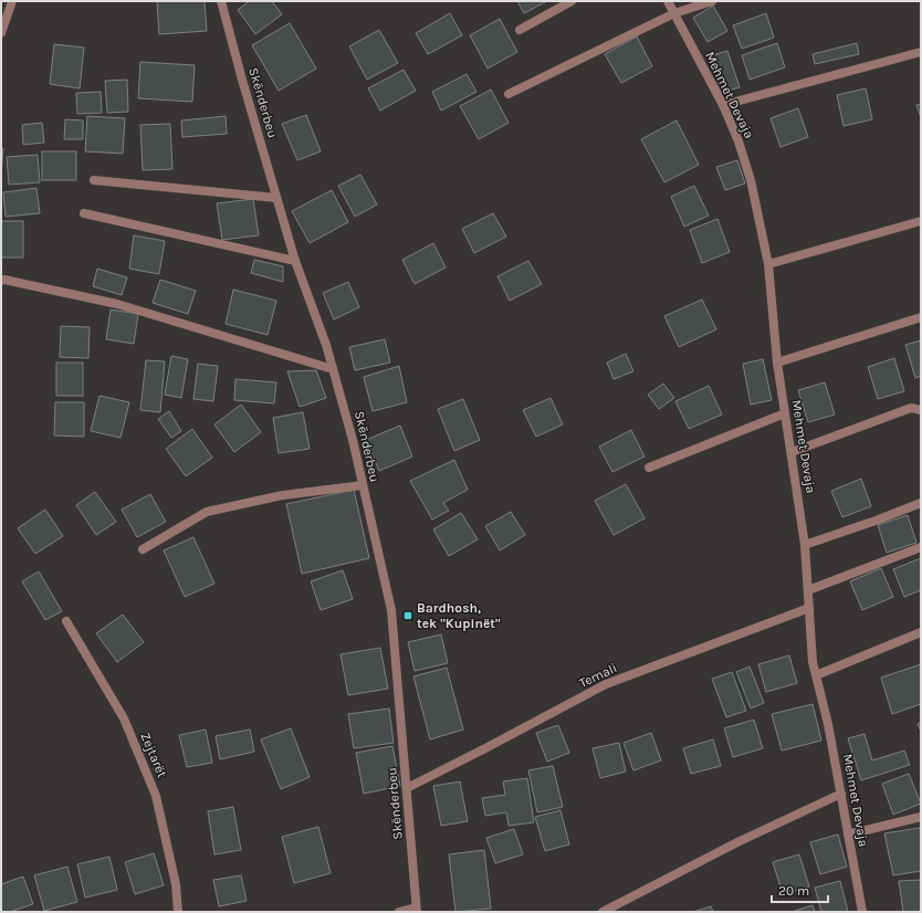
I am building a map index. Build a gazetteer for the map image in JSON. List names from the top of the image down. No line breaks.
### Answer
{"streets":{"street":["Mehmet Devaja","Skënderbeu","Temali","Zejtarët"]},"crossings":[["Mehmet Devaja","Temali"],["Skënderbeu","Temali"]],"places":{"transit":["Bardhosh, tek \"Kupinët\""]},"scale_bar":"20 m"}
